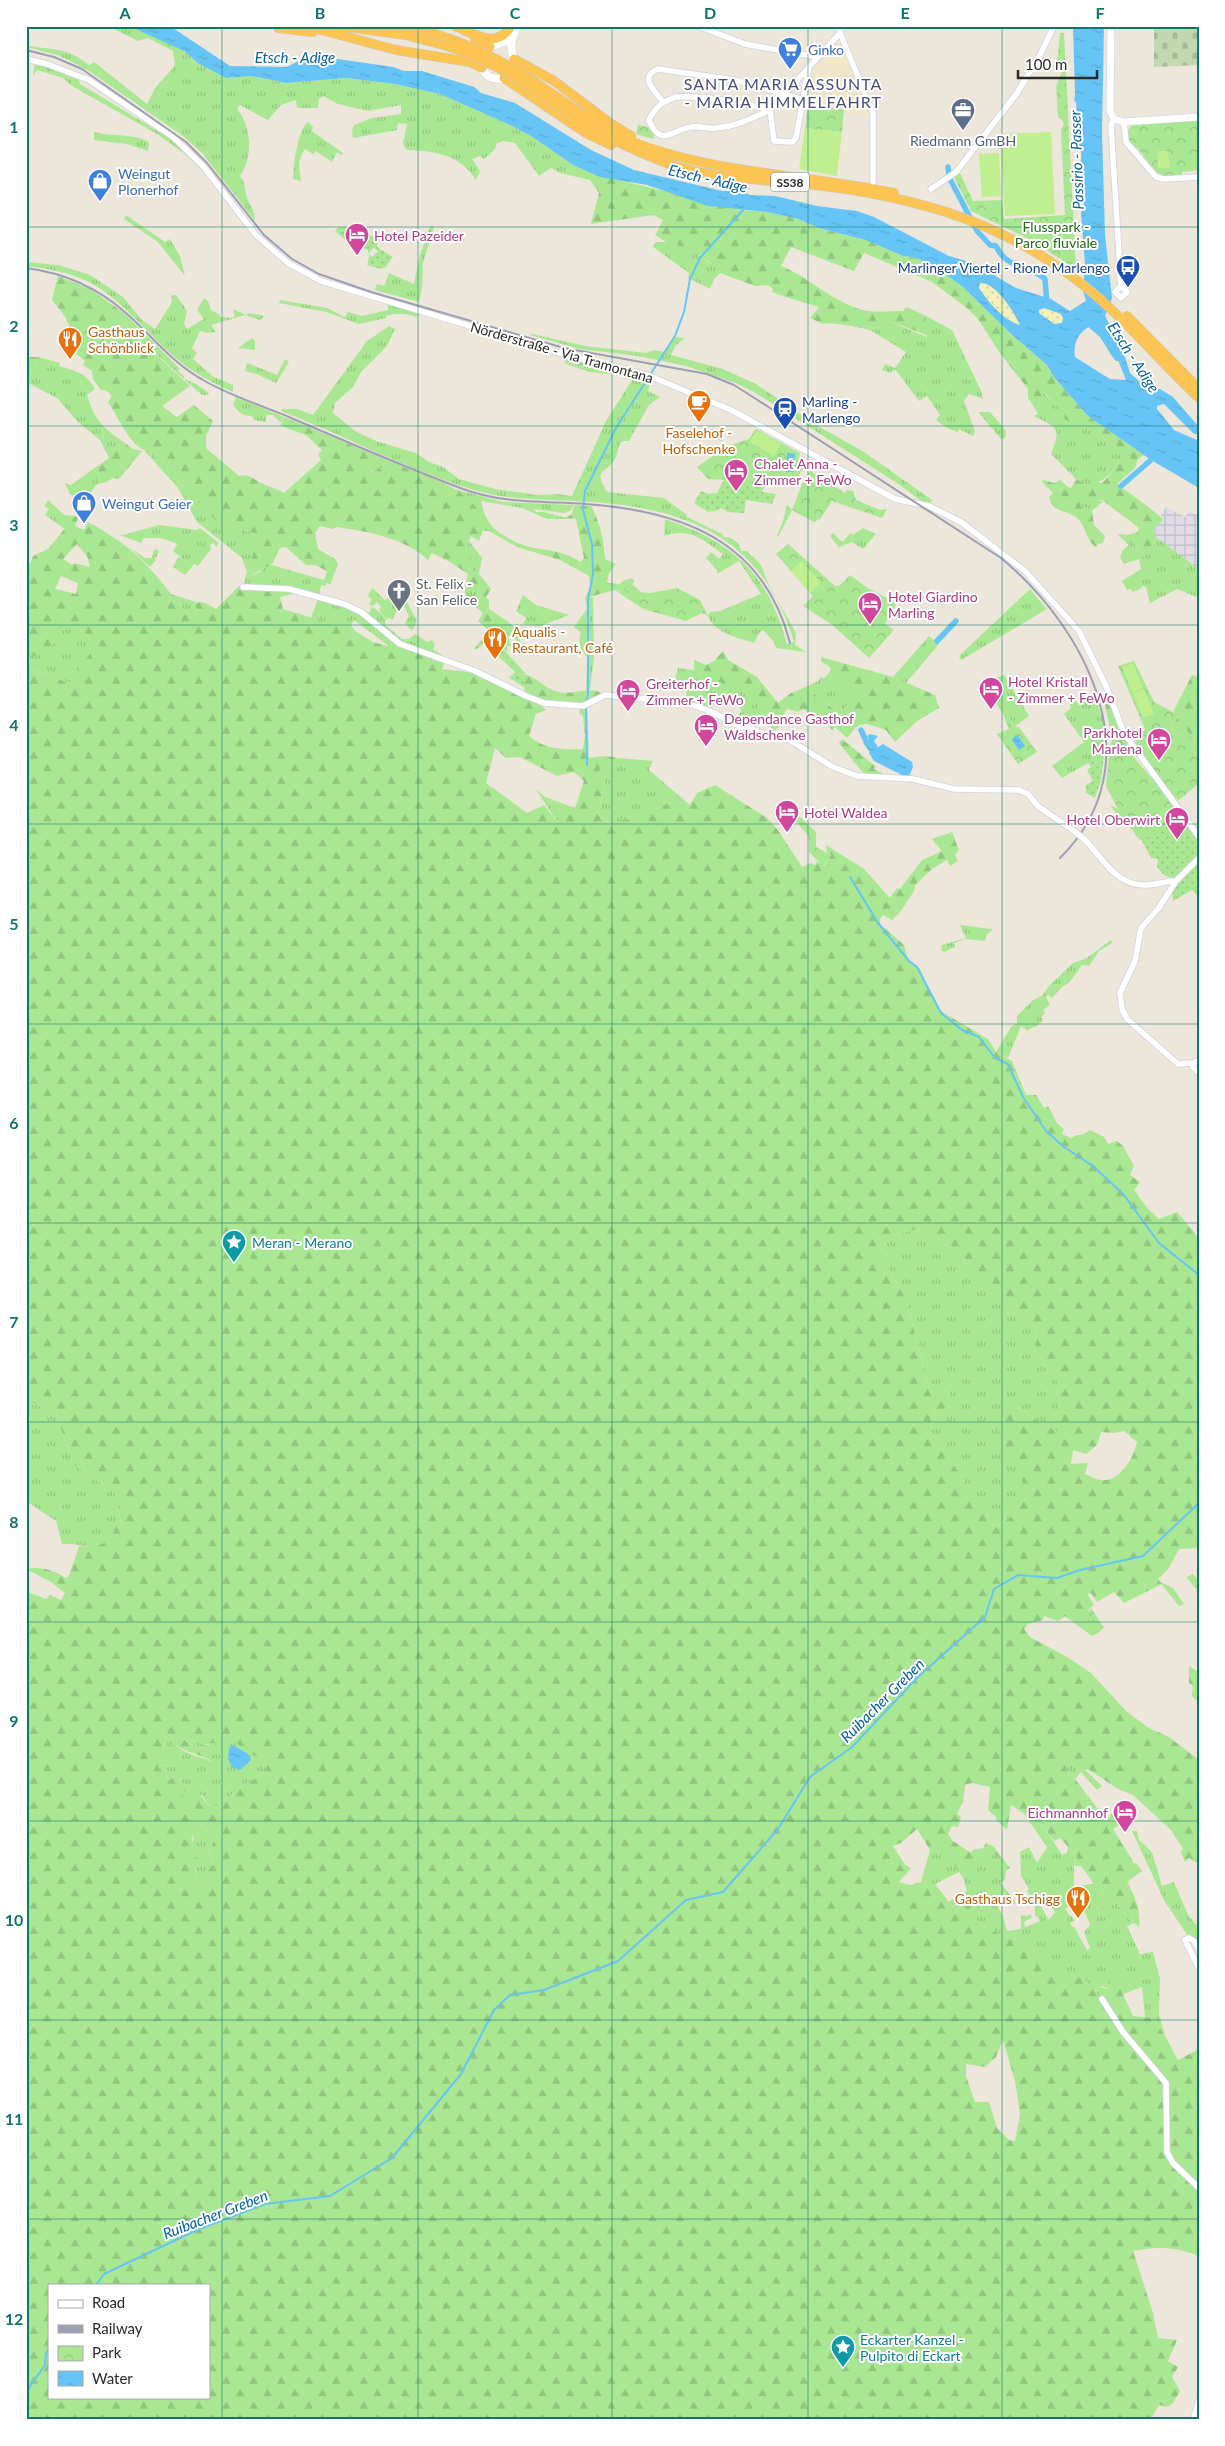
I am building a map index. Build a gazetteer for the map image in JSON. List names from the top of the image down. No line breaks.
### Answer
{"streets":{"highway":["SS38"],"street":["Nörderstraße - Via Tramontana"]},"districts":["SANTA MARIA ASSUNTA - MARIA HIMMELFAHRT"],"water":["Etsch - Adige","Passirio - Passer","Ruibacher Greben"],"parks":["Flusspark - Parco fluviale"],"places":{"supermarket":["Ginko"],"office":["Riedmann GmBH"],"shop":["Weingut Plonerhof","Weingut Geier"],"hotel":["Hotel Pazeider","Chalet Anna - Zimmer + FeWo","Hotel Giardino Marling","Hotel Kristall - Zimmer + FeWo","Greiterhof - Zimmer + FeWo","Dependance Gasthof Waldschenke","Parkhotel Marlena","Hotel Waldea","Hotel Oberwirt","Eichmannhof"],"bus stop":["Marlinger Viertel - Rione Marlengo"],"restaurant":["Gasthaus Schönblick","Aqualis - Restaurant, Café","Gasthaus Tschigg"],"cafe":["Faselehof - Hofschenke"],"station":["Marling - Marlengo"],"church":["St. Felix - San Felice"],"place":["Meran - Merano","Eckarter Kanzel - Pulpito di Eckart"]},"legend":["Road","Railway","Park","Water"],"scale_bar":"100 m","grid":{"columns":["A","B","C","D","E","F"],"rows":["1","2","3","4","5","6","7","8","9","10","11","12"]}}
